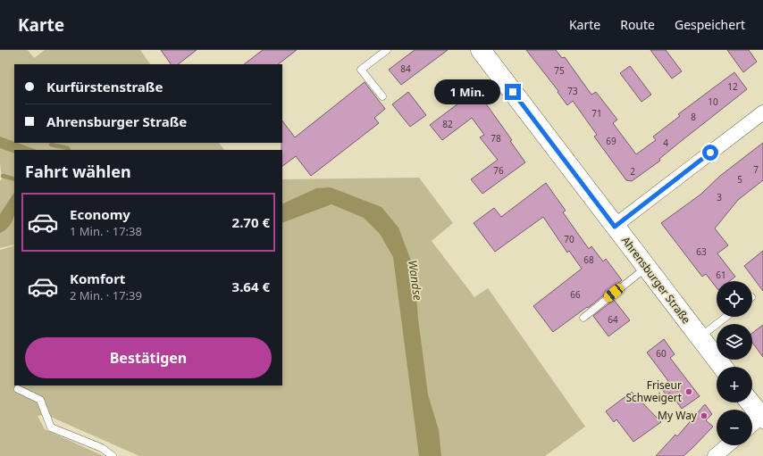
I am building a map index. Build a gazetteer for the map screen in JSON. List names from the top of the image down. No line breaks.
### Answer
{"streets":{"main road":["Ahrensburger Straße"]},"water":["Wandse"],"places":["Friseur Schweigert","My Way"],"house_numbers":["84","75","12","73","10","71","8","82","78","69","4","7","76","2","5","3","70","63","68","61","66","64","60"],"page":{"header":"Karte","nav":["Karte","Route","Gespeichert"],"banner":["Kurfürstenstraße","Ahrensburger Straße"],"bubble":"1 Min.","heading":"Fahrt wählen","list":[{"name":"Economy","note":"1 Min. · 17:38","value":"2.70 €"},{"name":"Komfort","note":"2 Min. · 17:39","value":"3.64 €"}],"map_buttons":["+","−"],"buttons":"Bestätigen"}}
